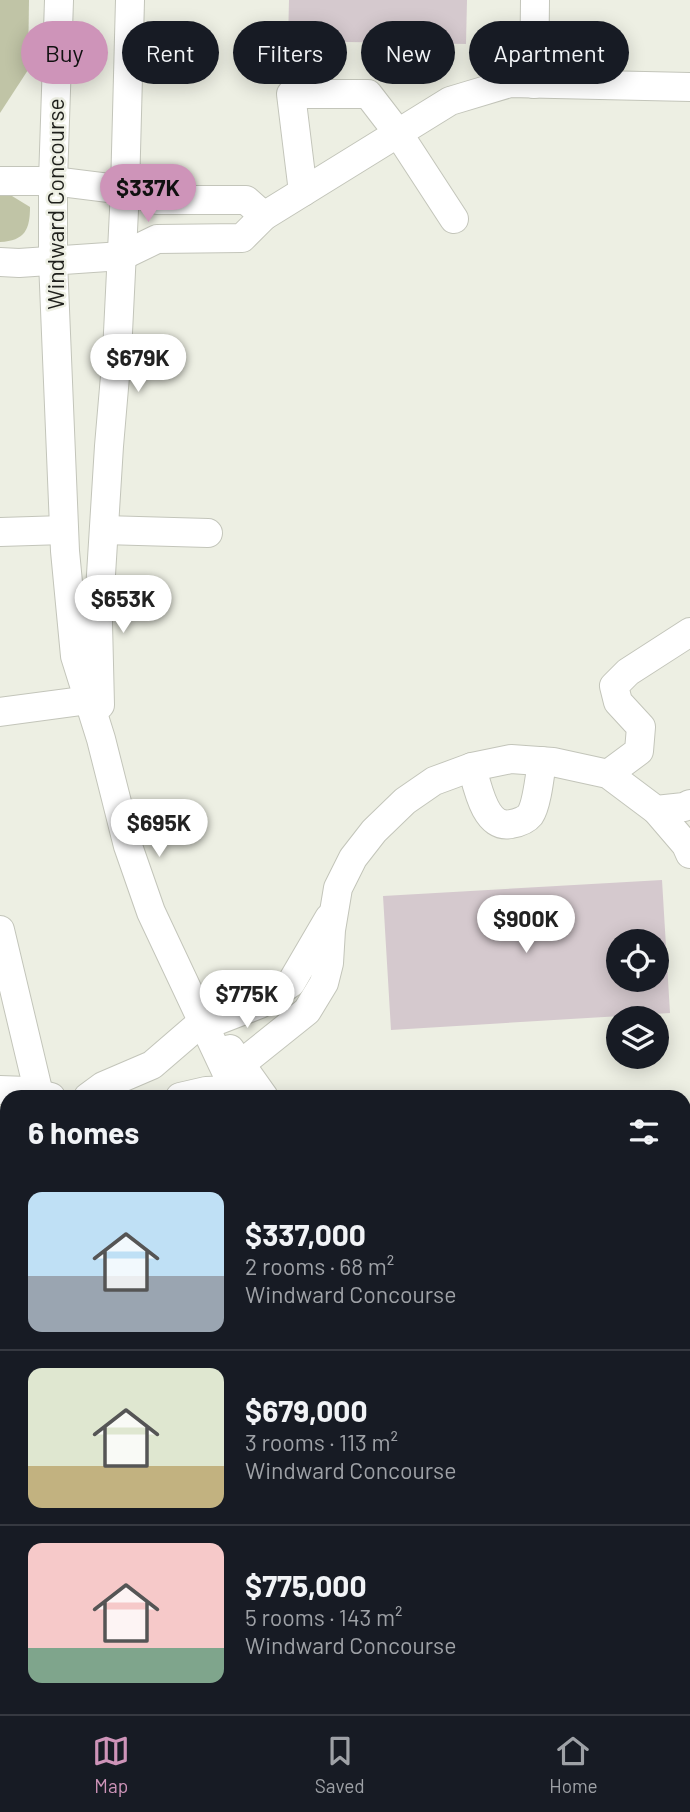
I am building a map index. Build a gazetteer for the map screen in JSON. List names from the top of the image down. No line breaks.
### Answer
{"streets":{"street":["Windward Concourse"]},"page":{"chip":["Buy","Rent","Filters","New","Apartment"],"price":["$337K","$679K","$653K","$695K","$900K","$775K"],"heading":"6 homes","list":[{"name":"$337,000","note":"2 rooms · 68 m² · Windward Concourse"},{"name":"$679,000","note":"3 rooms · 113 m² · Windward Concourse"},{"name":"$775,000","note":"5 rooms · 143 m² · Windward Concourse"}],"tabs":["Map","Saved","Home"]}}
